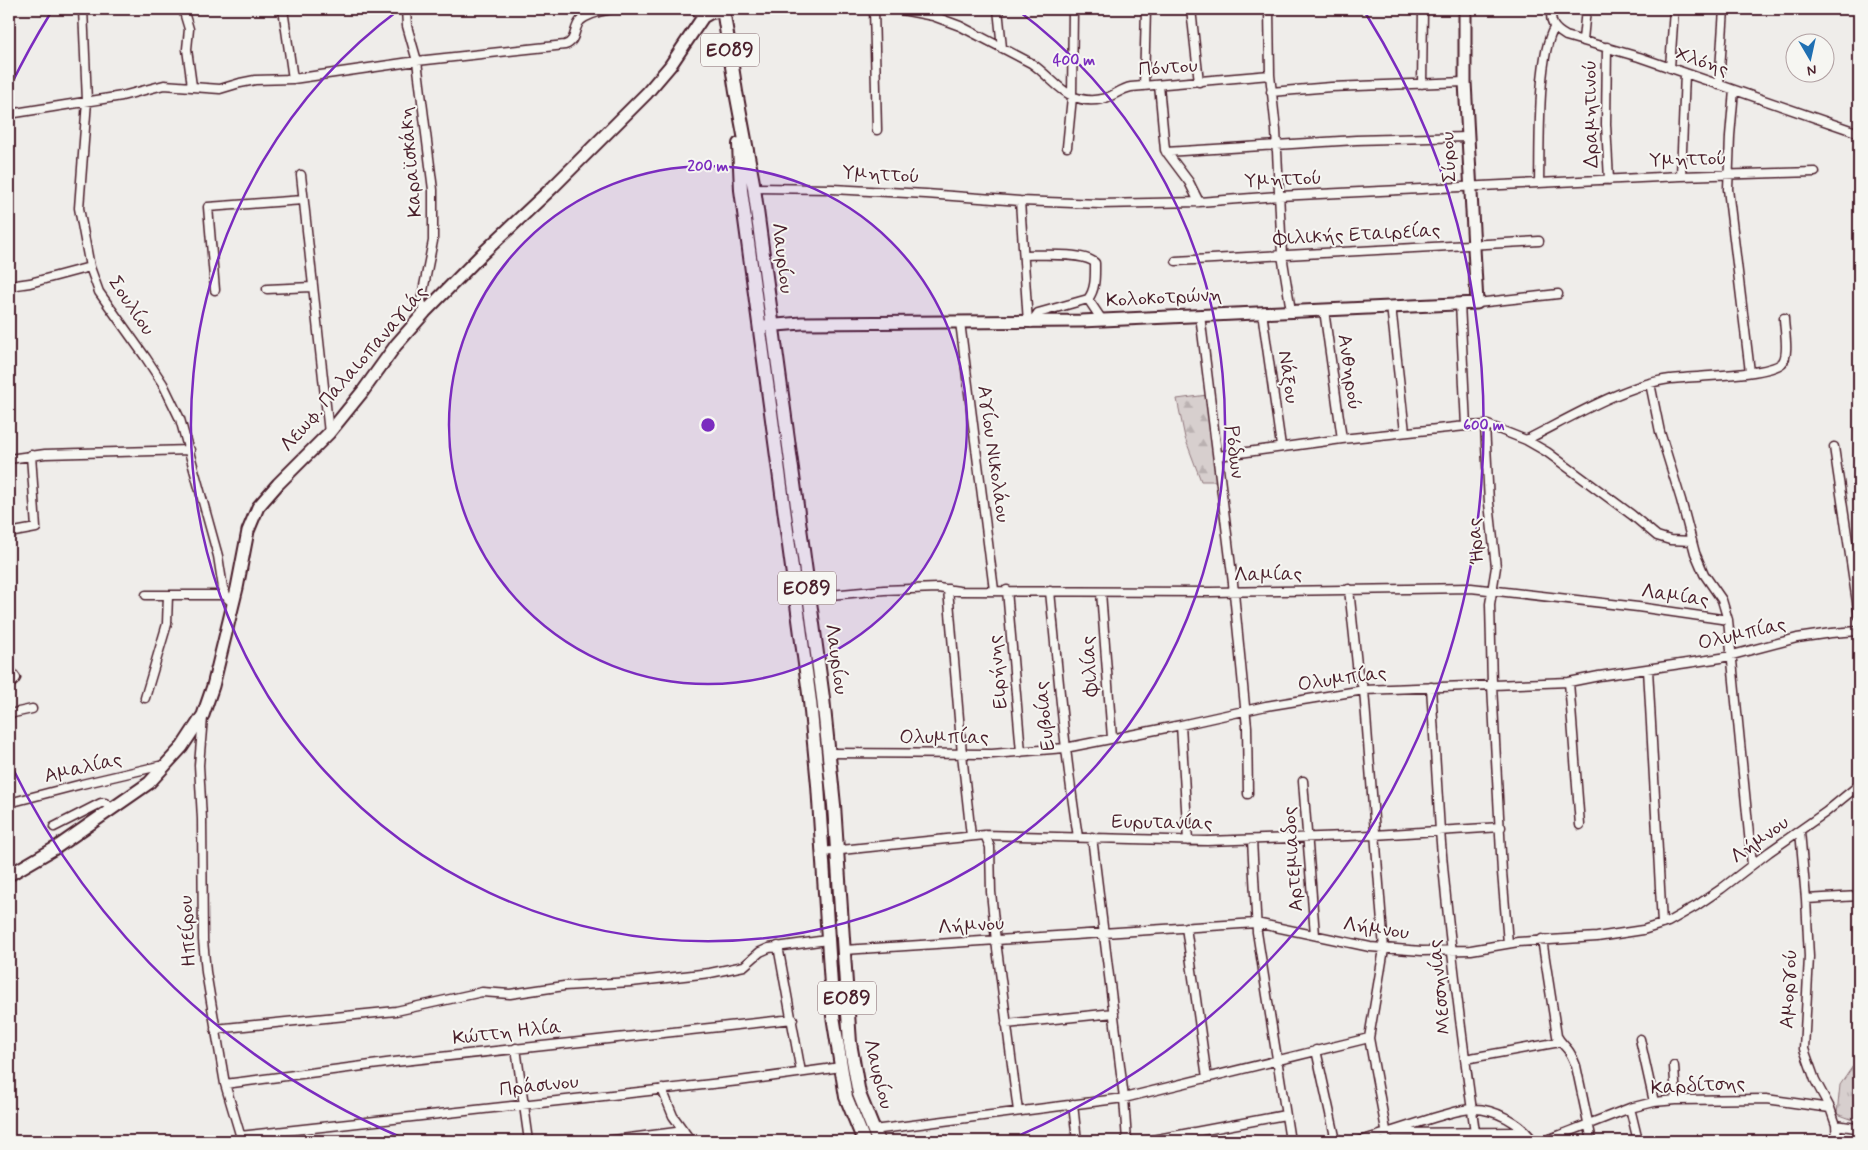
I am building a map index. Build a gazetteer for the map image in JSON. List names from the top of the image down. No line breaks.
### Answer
{"streets":{"main road":["ΕΟ89","Λαυρίου"],"street":["Χλόης","Πόντου","Δραμητινού","Σύρου","Υμηττού","Καραϊσκάκη","Φιλικής Εταιρείας","Κολοκοτρώνη","Σουλίου","Λεωφ. Παλαιοπαναγιάς","Ανθηρού","Νάξου","Ρόδων","Αγίου Νικολάου","Ήρας","Λαμίας","Ολυμπίας","Φιλίας","Ειρήνης","Ευβοίας","Αμαλίας","Ευρυτανίας","Λήμνου","Αρτεμιαδος","Ηπείρου","Μεσσηνίας","Αμοργού","Κώττη Ηλία","Πράσινου","Καρδίτσης"]},"crossings":[["Χλόης","Δραμητινού"],["Δραμητινού","Υμηττού"],["Σύρου","Υμηττού"],["Σύρου","Φιλικής Εταιρείας"],["Σύρου","Κολοκοτρώνη"],["Υμηττού","Λαυρίου"],["Καραϊσκάκη","Λεωφ. Παλαιοπαναγιάς"],["Λαυρίου","Κολοκοτρώνη"],["Λαυρίου","Λεωφ. Παλαιοπαναγιάς"],["Λαυρίου","Λαμίας"],["Λαυρίου","Ολυμπίας"],["Λαυρίου","Ευρυτανίας"],["Λαυρίου","Λήμνου"],["Λαυρίου","Πράσινου"],["Κολοκοτρώνη","Ανθηρού"],["Κολοκοτρώνη","Νάξου"],["Κολοκοτρώνη","Ρόδων"],["Κολοκοτρώνη","Αγίου Νικολάου"],["Σουλίου","Λεωφ. Παλαιοπαναγιάς"],["Λεωφ. Παλαιοπαναγιάς","Αμαλίας"],["Λεωφ. Παλαιοπαναγιάς","Ηπείρου"],["Ρόδων","Λαμίας"],["Ρόδων","Ολυμπίας"],["Αγίου Νικολάου","Λαμίας"],["Ήρας","Λαμίας"],["Ήρας","Ολυμπίας"],["Ήρας","Ευρυτανίας"],["Ήρας","Λήμνου"],["Λαμίας","Φιλίας"],["Λαμίας","Ειρήνης"],["Λαμίας","Ευβοίας"],["Ολυμπίας","Φιλίας"],["Ολυμπίας","Ειρήνης"],["Ολυμπίας","Ευβοίας"],["Ολυμπίας","Μεσσηνίας"],["Ευβοίας","Ευρυτανίας"],["Ευρυτανίας","Αρτεμιαδος"],["Ευρυτανίας","Μεσσηνίας"],["Λήμνου","Αρτεμιαδος"],["Λήμνου","Μεσσηνίας"],["Λήμνου","Αμοργού"],["Ηπείρου","Κώττη Ηλία"],["Ηπείρου","Πράσινου"],["Αμοργού","Καρδίτσης"]],"north":"bottom","rings":["400 m","200 m","600 m"]}
